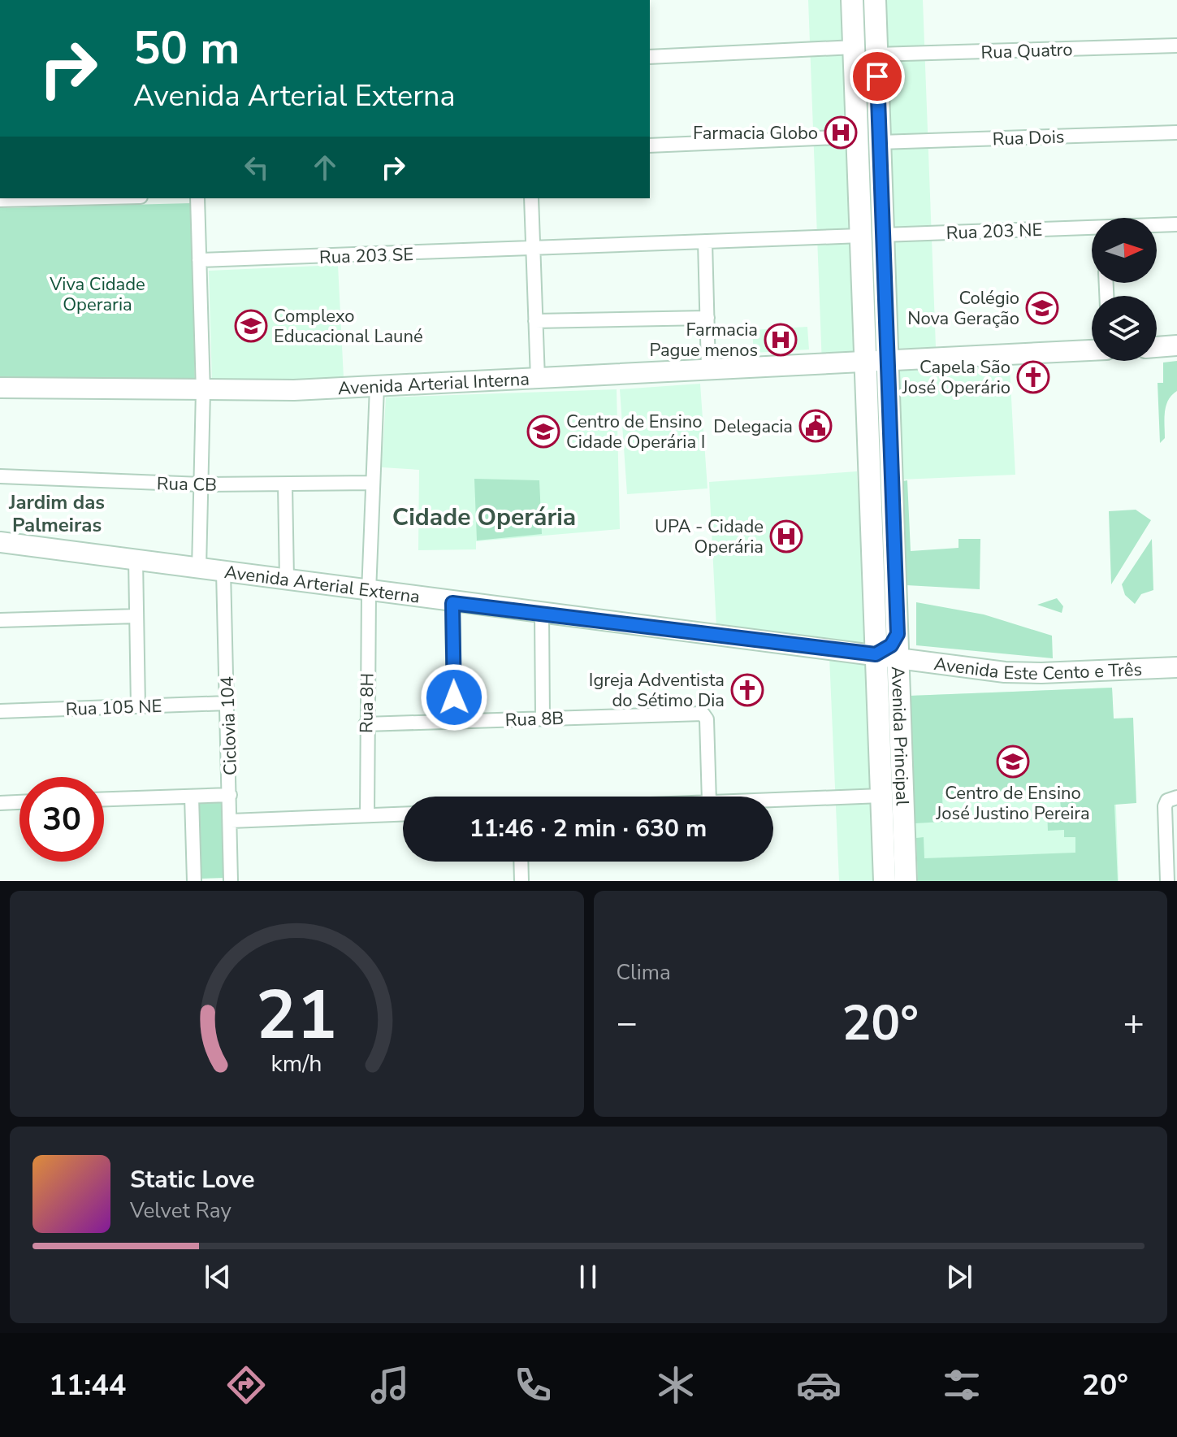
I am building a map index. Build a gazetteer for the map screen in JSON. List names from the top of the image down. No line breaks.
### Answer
{"streets":{"main road":["Avenida Arterial Interna","Avenida Arterial Externa","Avenida Este Cento e Três","Avenida Principal"],"street":["Rua Quatro","Rua Dois","Rua 203 NE","Rua 203 SE","Rua CB","Rua 8H","Rua 105 NE","Rua 8B","Ciclovia 104"]},"crossings":[["Rua Quatro","Avenida Principal"],["Rua Dois","Avenida Principal"],["Rua 203 NE","Avenida Principal"],["Rua 203 SE","Avenida Principal"],["Avenida Arterial Interna","Rua 8H"],["Avenida Arterial Interna","Avenida Principal"],["Rua CB","Rua 8H"],["Avenida Arterial Externa","Avenida Este Cento e Três"],["Avenida Arterial Externa","Rua 8H"],["Avenida Arterial Externa","Ciclovia 104"],["Avenida Arterial Externa","Avenida Principal"],["Avenida Este Cento e Três","Avenida Principal"],["Rua 8H","Rua 8B"],["Rua 105 NE","Ciclovia 104"]],"districts":["Jardim das Palmeiras","Cidade Operária"],"parks":["Viva Cidade Operaria"],"places":{"hospital":["Farmacia Globo","Farmacia Pague menos","UPA - Cidade Operária"],"school or university":["Colégio Nova Geração","Complexo Educacional Launé","Centro de Ensino Cidade Operária I","Centro de Ensino José Justino Pereira"],"church":["Capela São José Operário","Igreja Adventista do Sétimo Dia"],"public building":["Delegacia"]},"north":"right","page":{"turn":["50 m","Avenida Arterial Externa"],"limit":"30","trip":"11:46 · 2 min · 630 m","tile":"Clima","heat":["−","20°","+"],"song":["Static Love","Velvet Ray"],"tabs":["11:44","20°"],"gauge":["21","km/h"]}}
